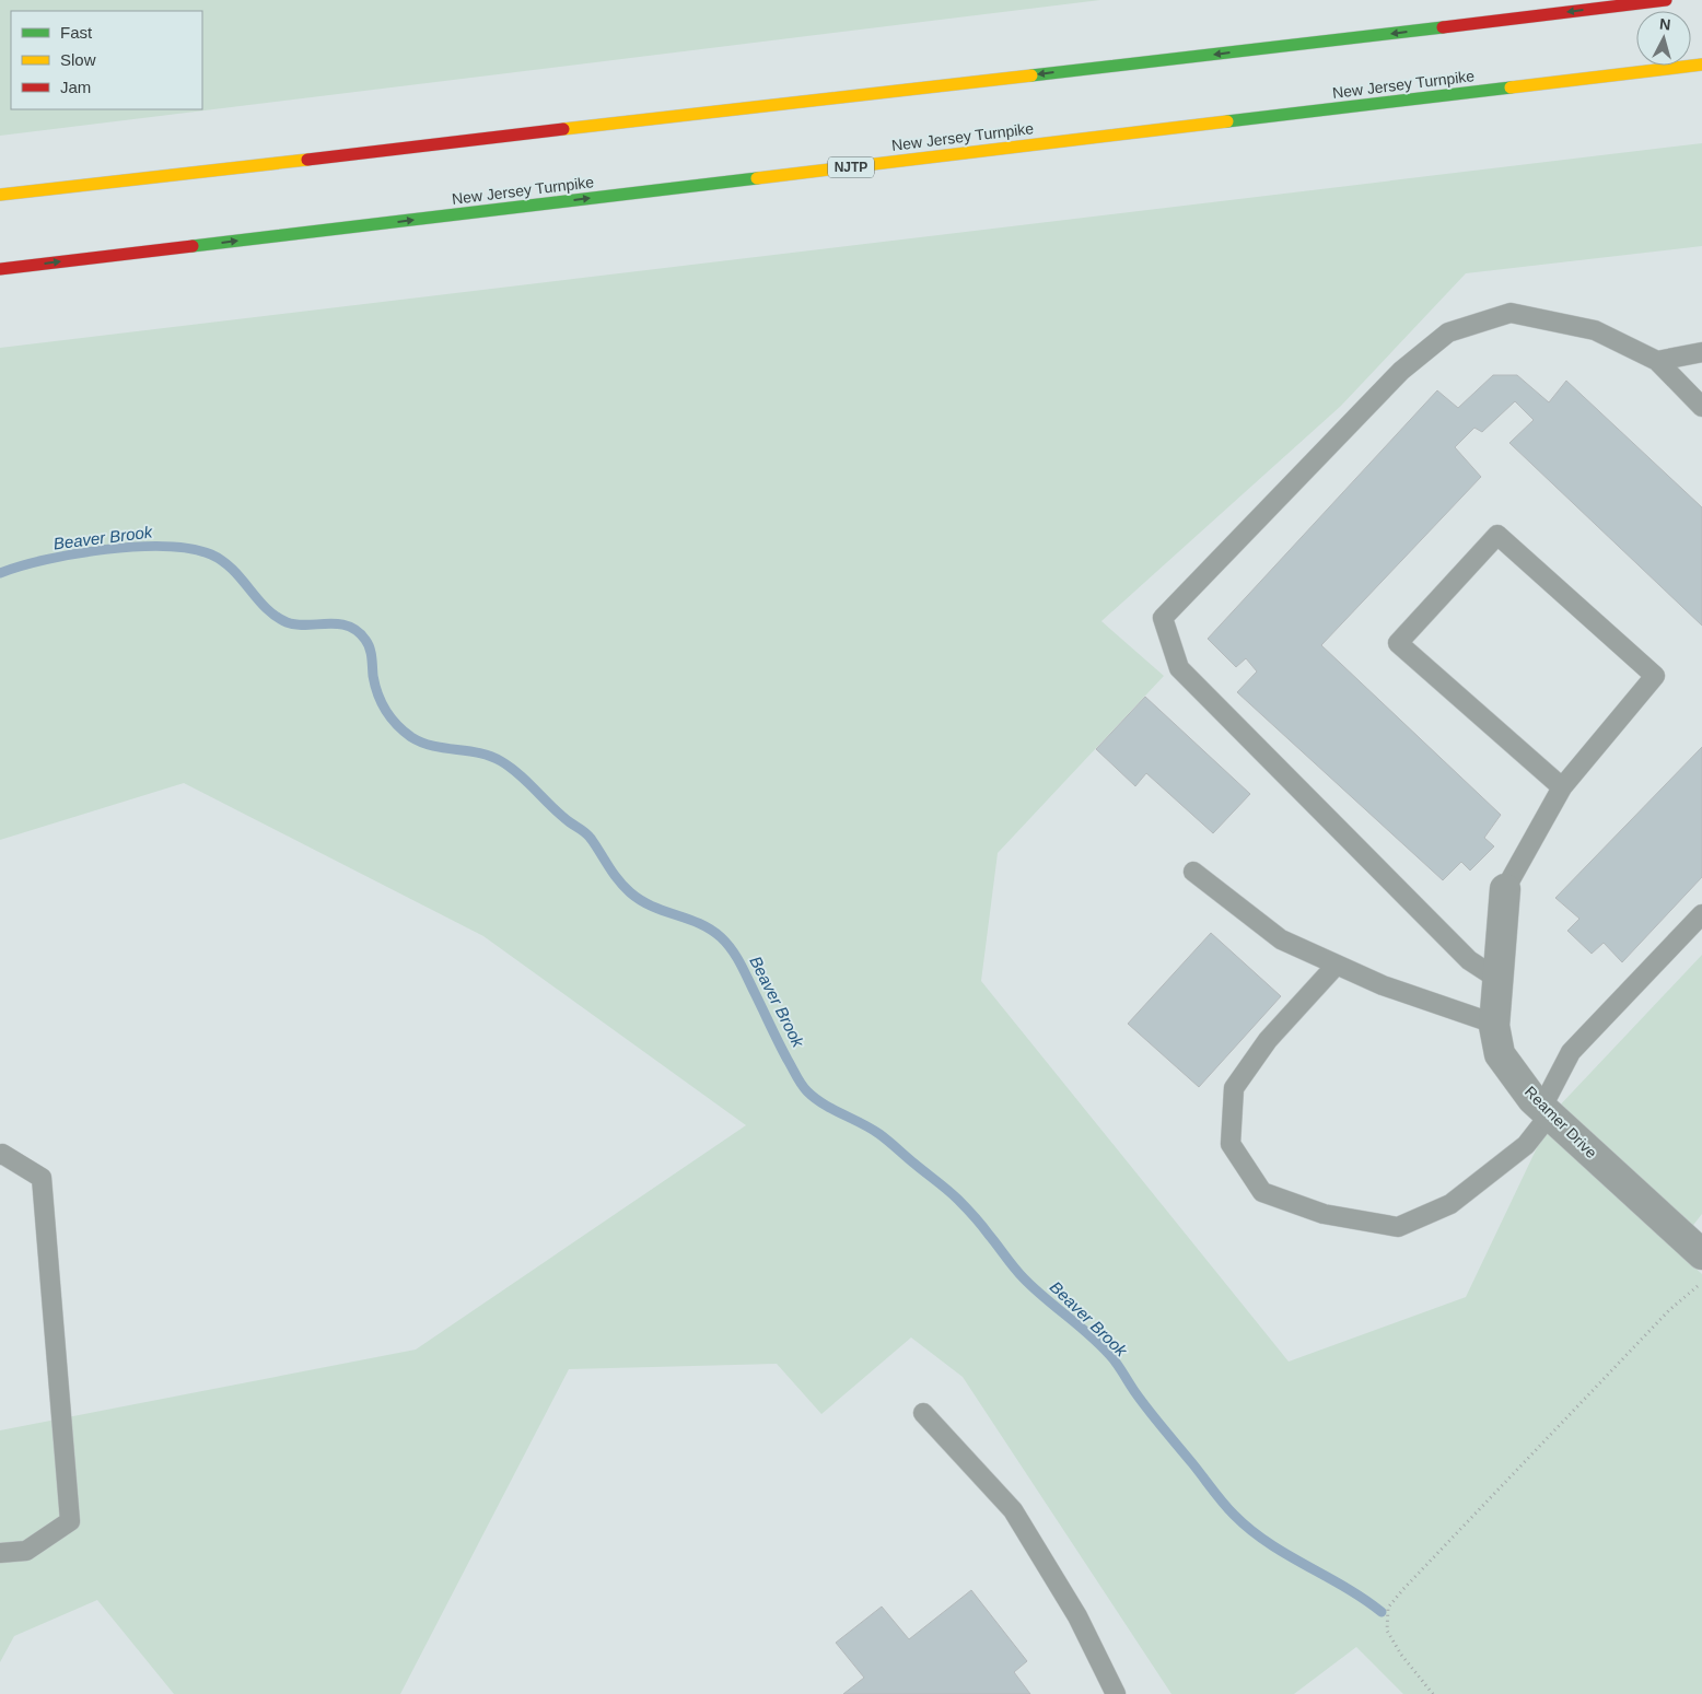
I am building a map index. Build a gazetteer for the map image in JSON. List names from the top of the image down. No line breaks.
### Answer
{"streets":{"highway":["New Jersey Turnpike","NJTP"],"street":["Reamer Drive"]},"water":["Beaver Brook"],"legend":["Fast","Slow","Jam"],"north":"top"}
